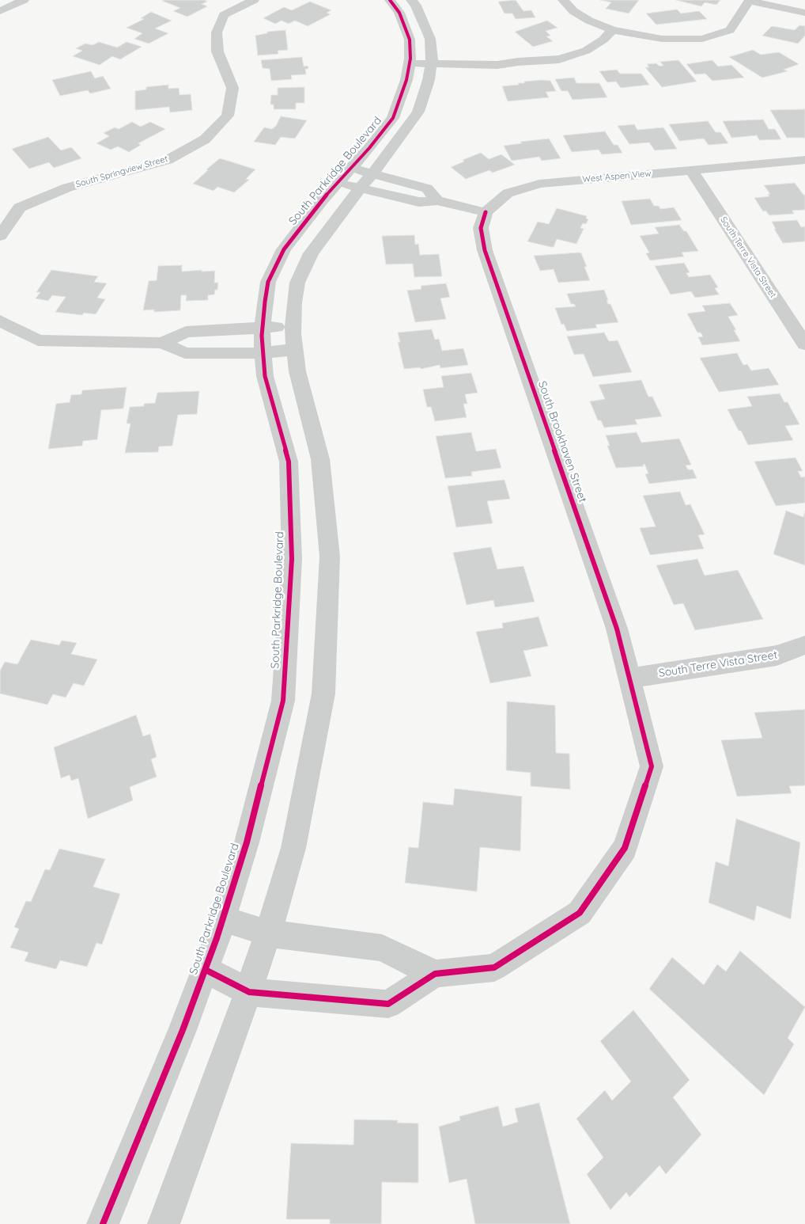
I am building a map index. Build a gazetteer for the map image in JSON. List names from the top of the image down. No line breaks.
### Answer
{"streets":{"street":["South Parkridge Boulevard","South Springview Street","West Aspen View","South Terre Vista Street","South Brookhaven Street"]},"crossings":[["West Aspen View","South Terre Vista Street"],["West Aspen View","South Brookhaven Street"],["South Terre Vista Street","South Brookhaven Street"]]}
